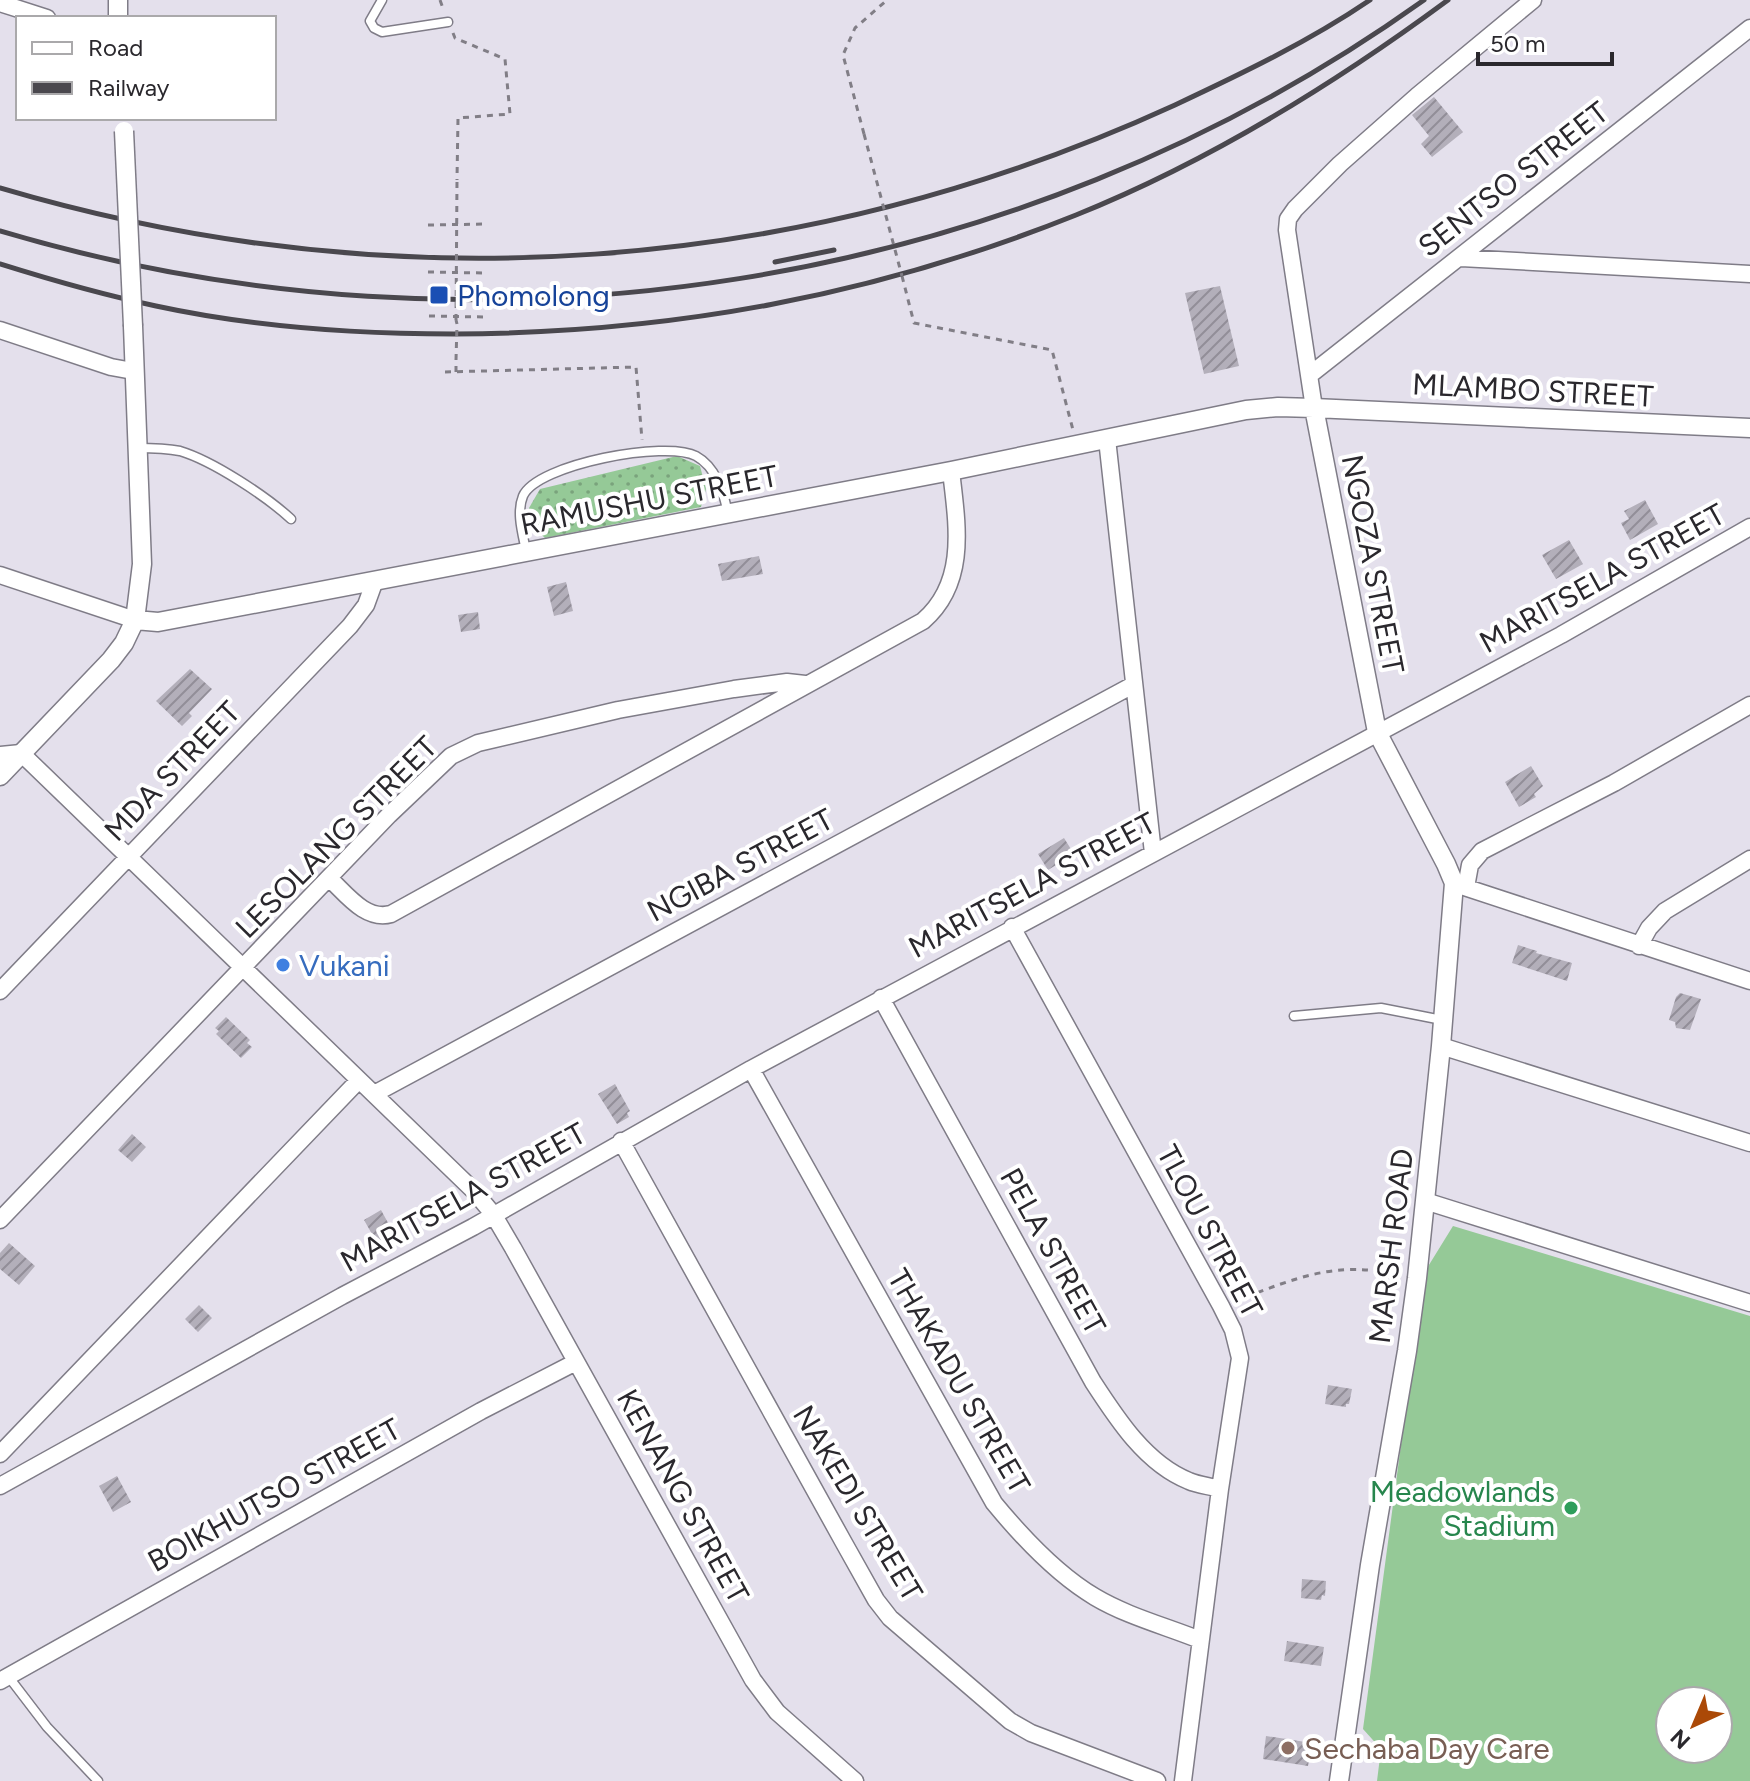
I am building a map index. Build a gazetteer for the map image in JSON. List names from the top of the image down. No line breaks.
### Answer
{"streets":{"street":["SENTSO STREET","MLAMBO STREET","RAMUSHU STREET","NGOZA STREET","MARITSELA STREET","MDA STREET","LESOLANG STREET","NGIBA STREET","TLOU STREET","MARSH ROAD","PELA STREET","THAKADU STREET","BOIKHUTSO STREET","KENANG STREET","NAKEDI STREET"]},"crossings":[["MLAMBO STREET","RAMUSHU STREET"],["MLAMBO STREET","NGOZA STREET"],["RAMUSHU STREET","NGOZA STREET"],["RAMUSHU STREET","MDA STREET"],["RAMUSHU STREET","LESOLANG STREET"],["NGOZA STREET","MARITSELA STREET"],["NGOZA STREET","MARSH ROAD"],["MARITSELA STREET","TLOU STREET"],["MARITSELA STREET","MARSH ROAD"],["MARITSELA STREET","PELA STREET"],["MARITSELA STREET","THAKADU STREET"],["MARITSELA STREET","KENANG STREET"],["MARITSELA STREET","NAKEDI STREET"],["MDA STREET","KENANG STREET"],["LESOLANG STREET","KENANG STREET"],["NGIBA STREET","KENANG STREET"],["TLOU STREET","PELA STREET"],["TLOU STREET","THAKADU STREET"],["BOIKHUTSO STREET","KENANG STREET"]],"places":{"transit":["Phomolong"],"other":["Vukani","Meadowlands Stadium","Sechaba Day Care"]},"legend":["Road","Railway"],"scale_bar":"50 m","north":"bottom left"}
